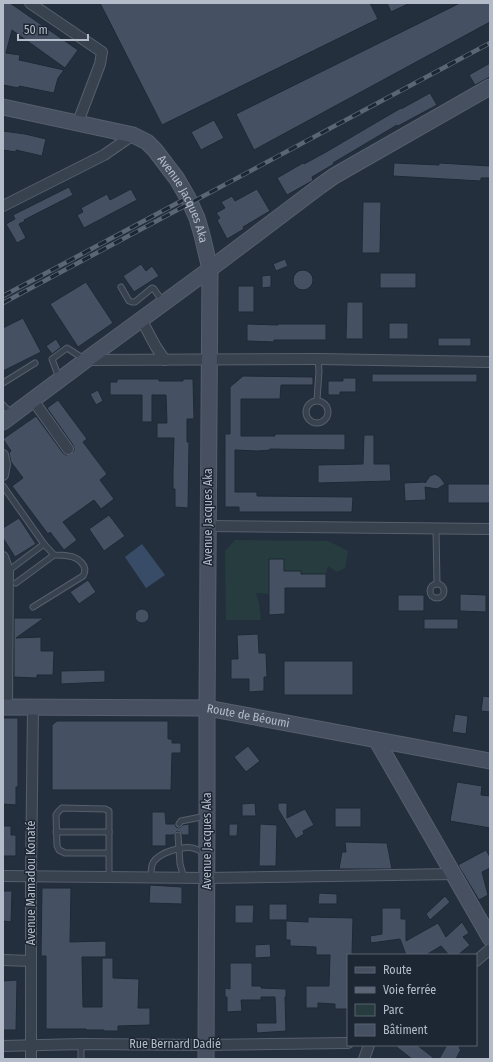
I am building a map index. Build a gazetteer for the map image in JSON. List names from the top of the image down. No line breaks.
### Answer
{"streets":{"street":["Avenue Jacques Aka","Route de Béoumi","Avenue Mamadou Konaté","Rue Bernard Dadié"]},"crossings":[["Avenue Jacques Aka","Route de Béoumi"],["Avenue Jacques Aka","Rue Bernard Dadié"],["Route de Béoumi","Avenue Mamadou Konaté"],["Avenue Mamadou Konaté","Rue Bernard Dadié"]],"legend":["Route","Voie ferrée","Parc","Bâtiment"],"scale_bar":"50 m"}
